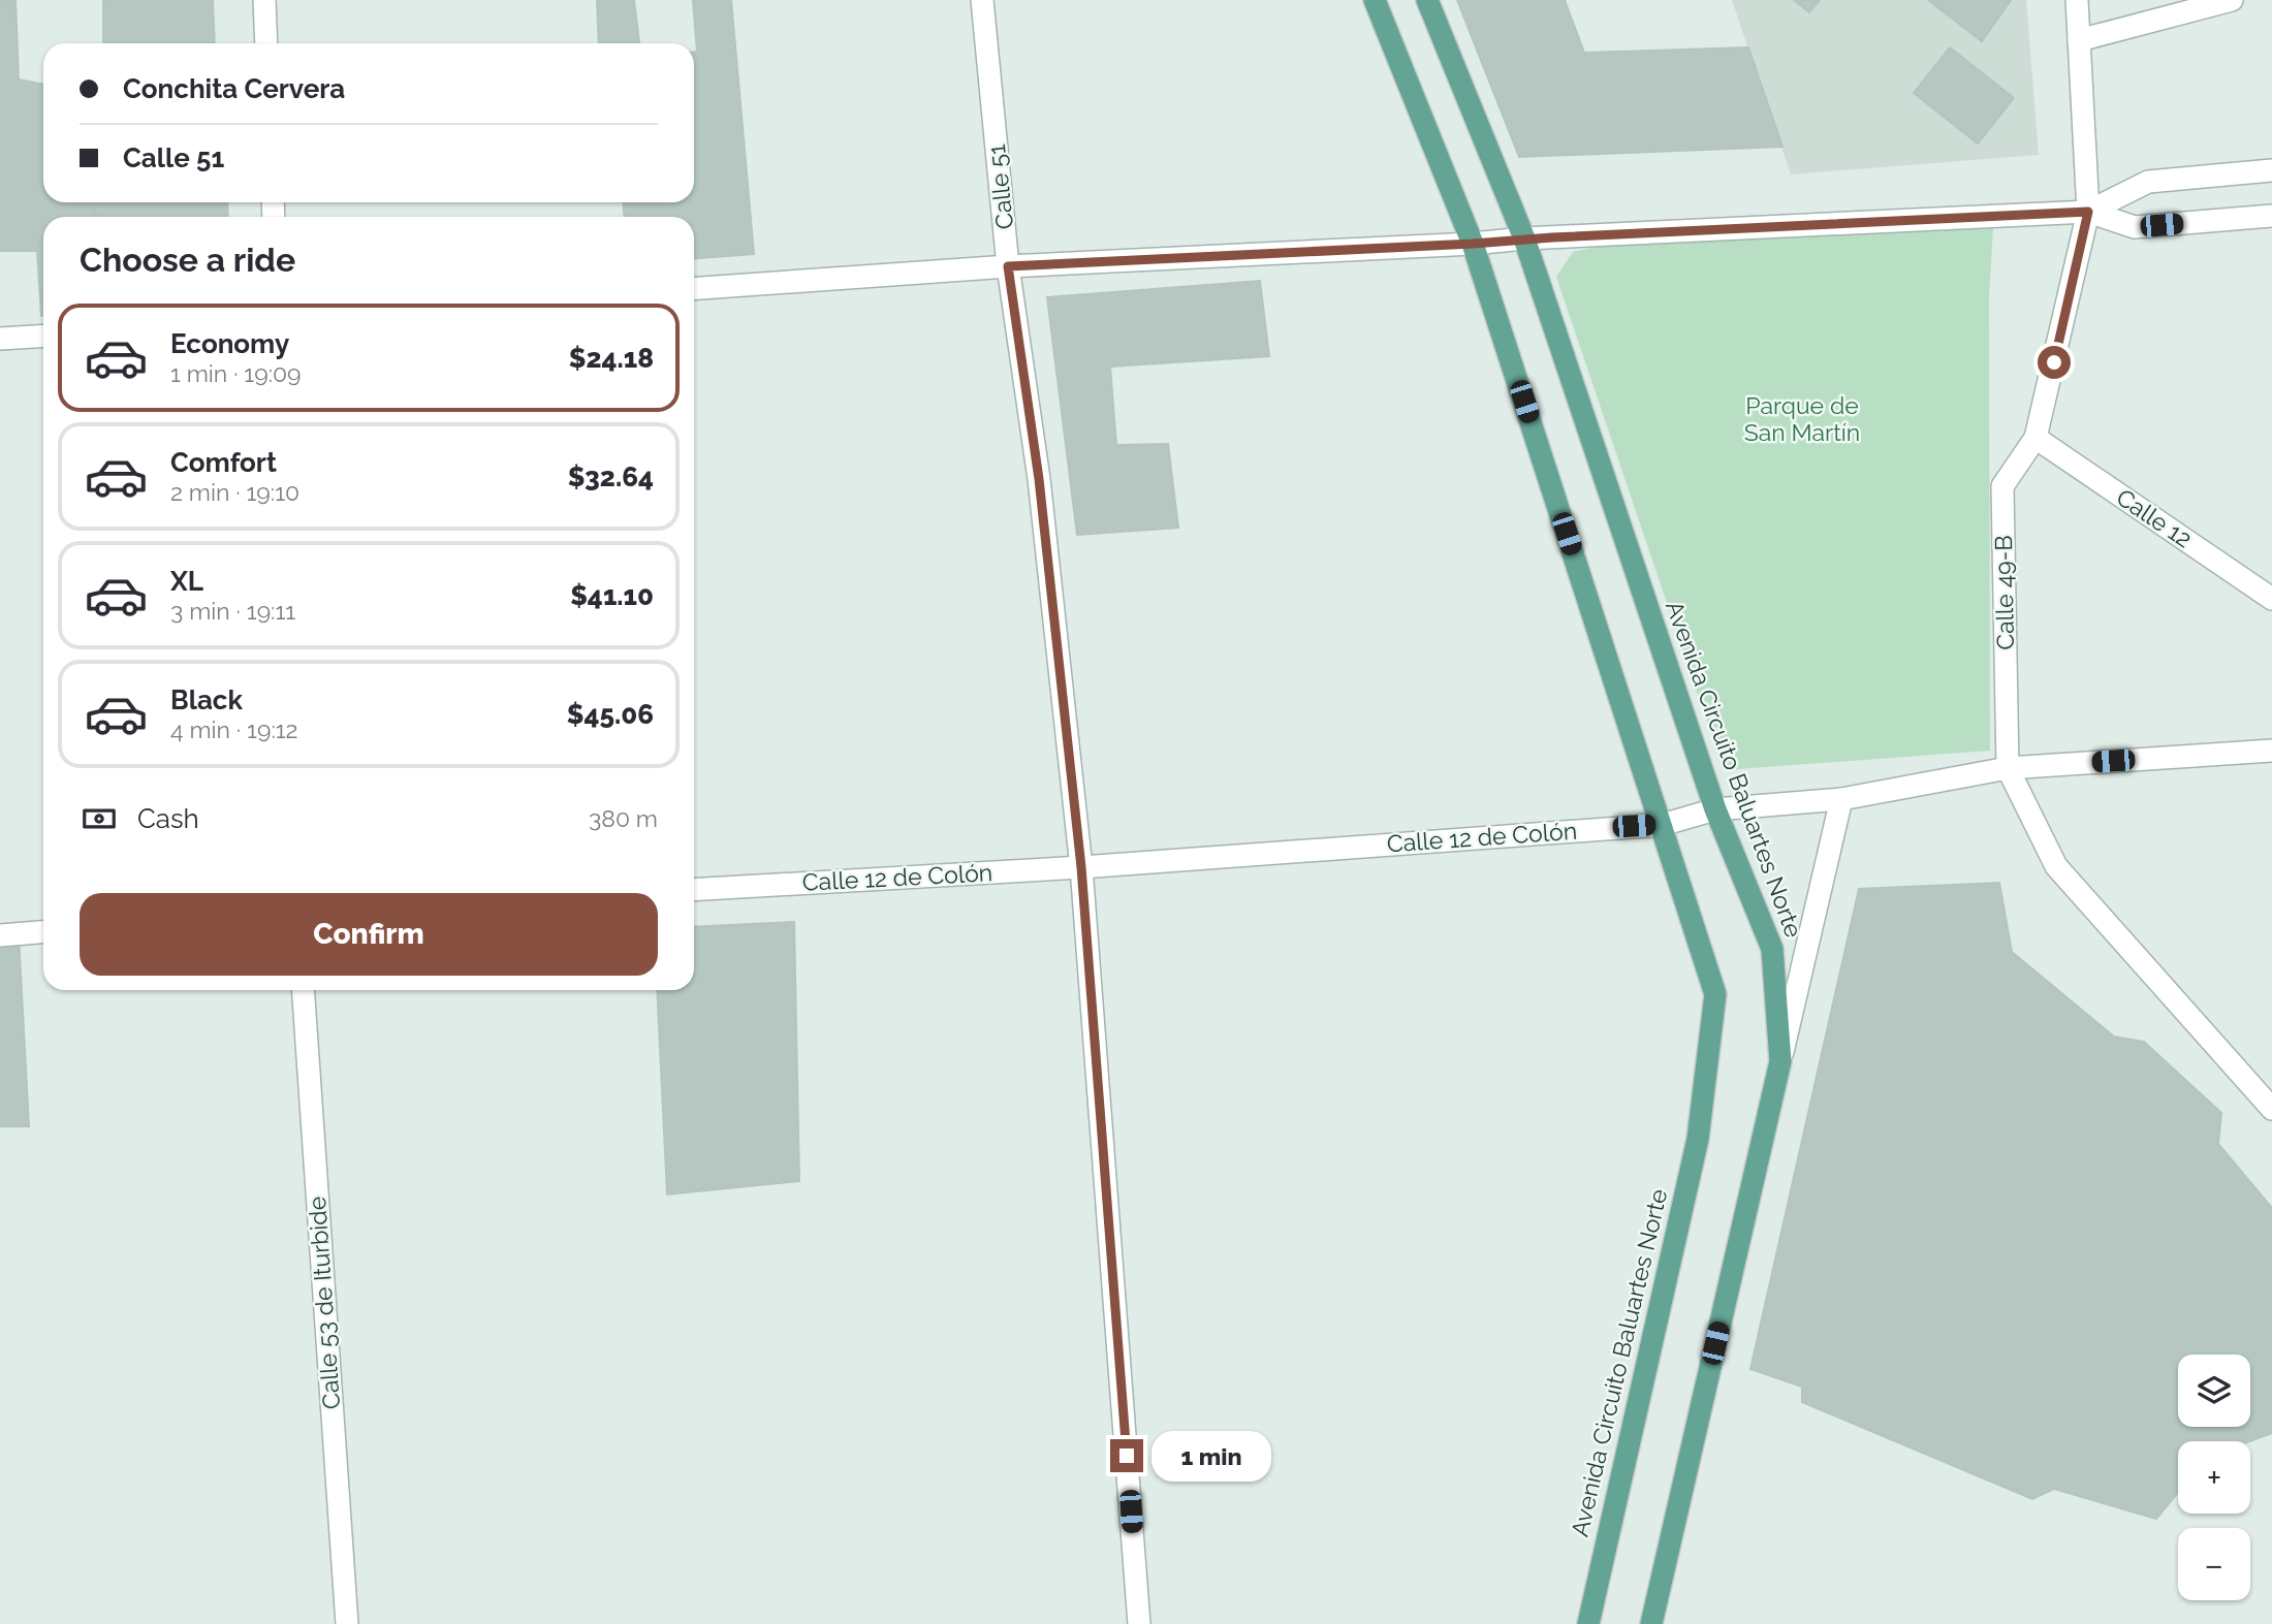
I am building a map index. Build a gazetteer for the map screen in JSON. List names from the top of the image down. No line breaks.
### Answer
{"streets":{"main road":["Avenida Circuito Baluartes Norte"],"street":["Calle 51","Calle 12","Calle 49-B","Calle 12 de Colón","Calle 53 de Iturbide"]},"crossings":[["Calle 51","Calle 12 de Colón"],["Calle 12","Calle 49-B"],["Calle 49-B","Calle 12 de Colón"],["Avenida Circuito Baluartes Norte","Calle 12 de Colón"]],"parks":["Parque de San Martín"],"page":{"banner":["Conchita Cervera","Calle 51"],"heading":"Choose a ride","list":[{"name":"Economy","note":"1 min · 19:09","value":"$24.18"},{"name":"Comfort","note":"2 min · 19:10","value":"$32.64"},{"name":"XL","note":"3 min · 19:11","value":"$41.10"},{"name":"Black","note":"4 min · 19:12","value":"$45.06"}],"pay":["Cash","380 m"],"buttons":"Confirm","map_buttons":["+","−"],"bubble":"1 min"}}
